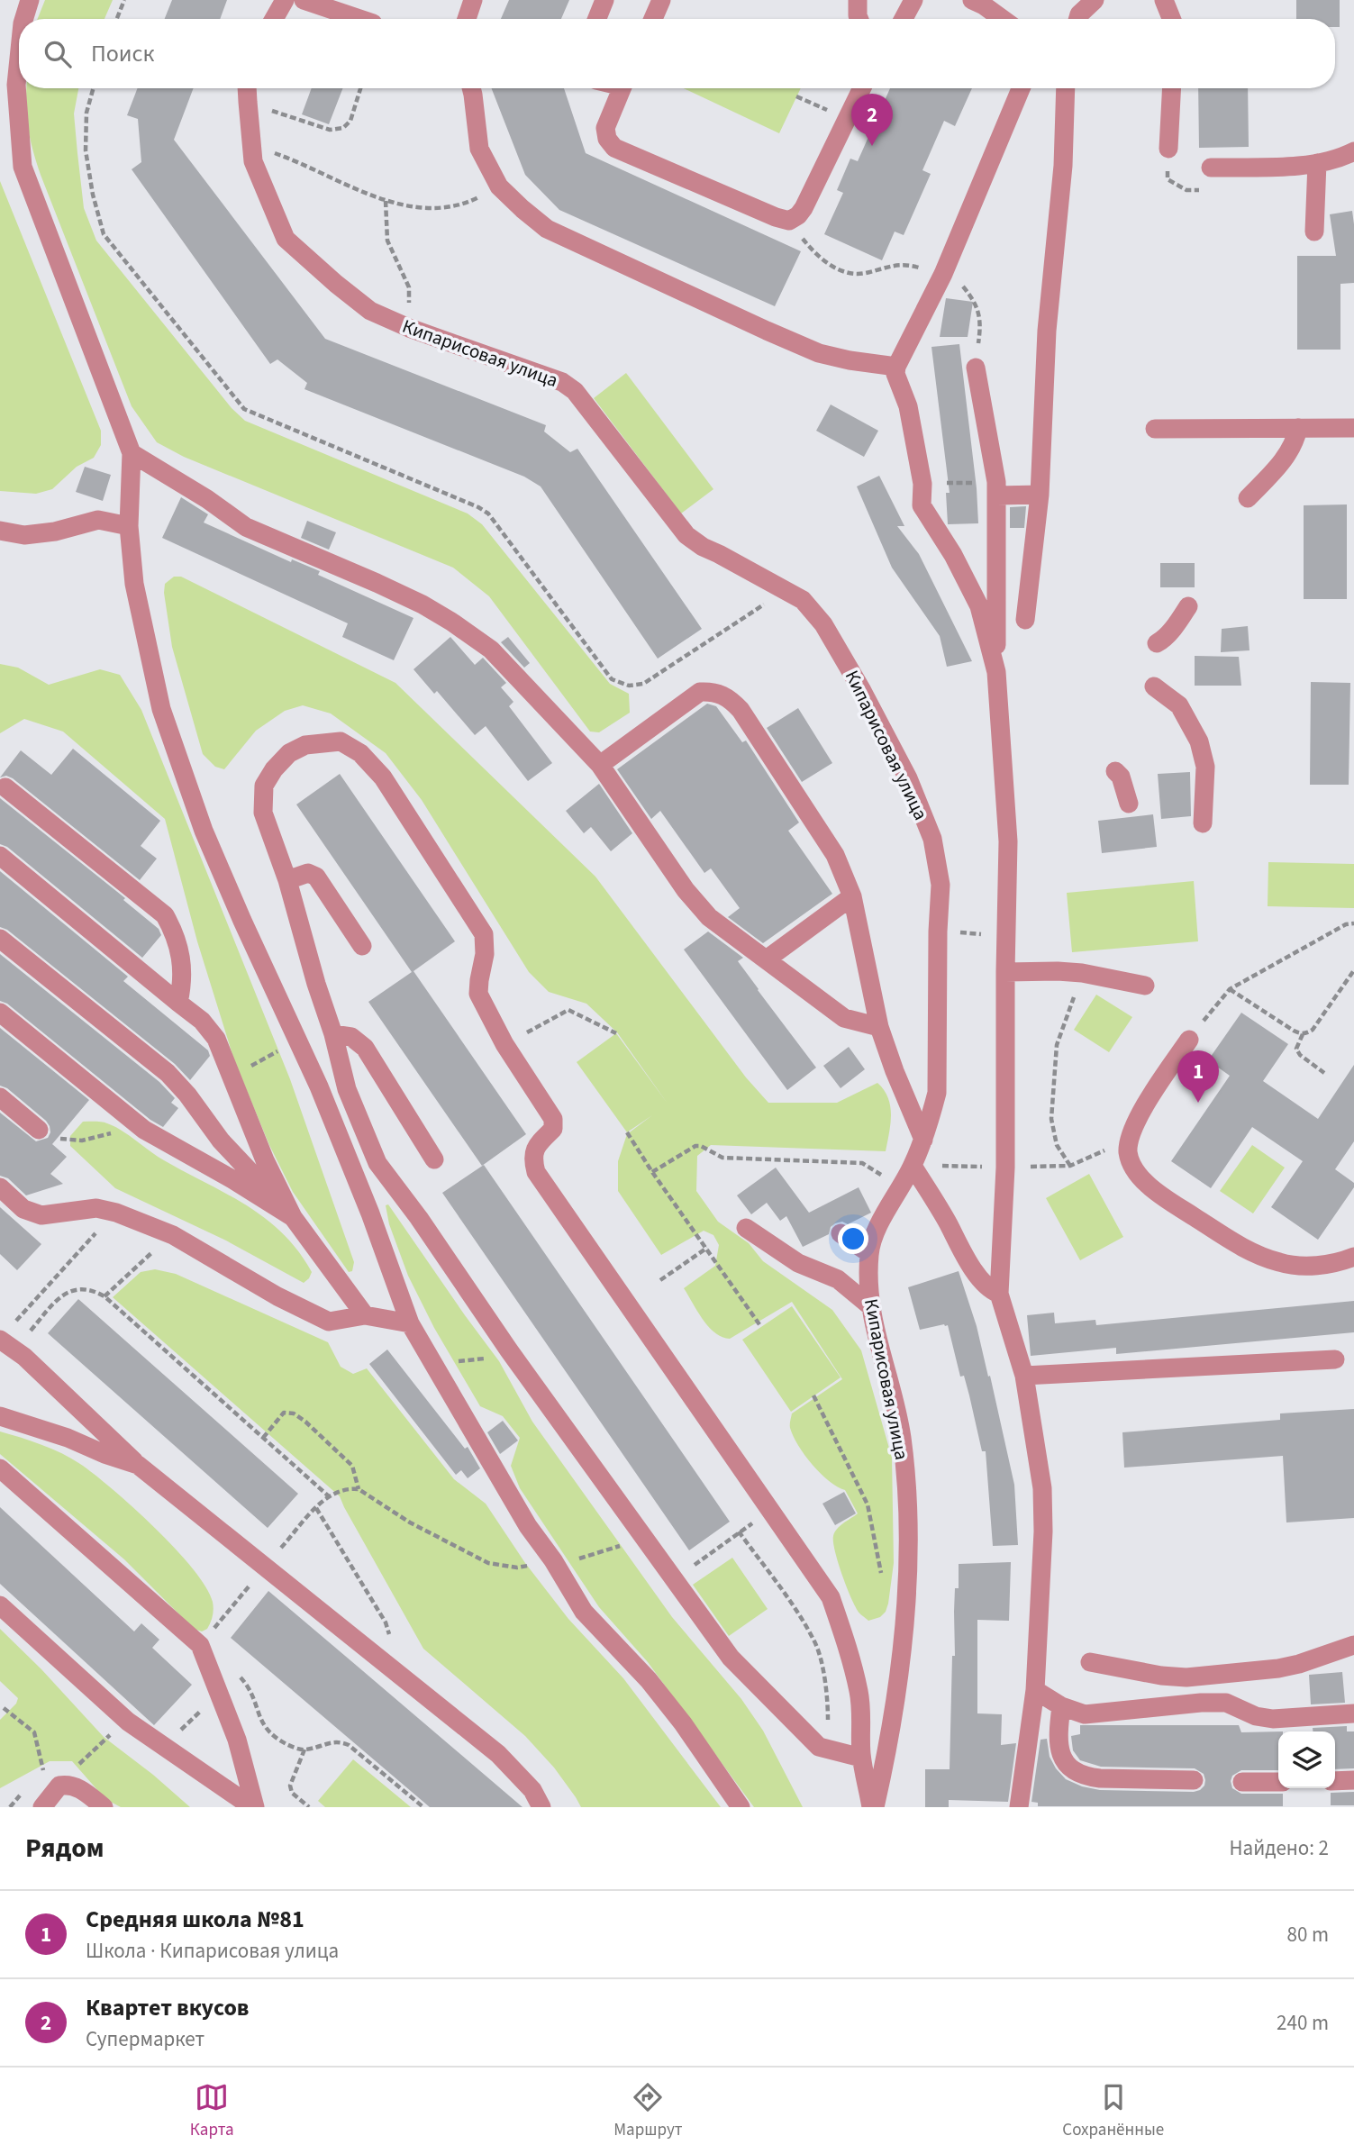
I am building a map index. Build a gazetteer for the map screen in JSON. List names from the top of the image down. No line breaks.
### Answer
{"streets":{"street":["Кипарисовая улица"]},"page":{"search":"Поиск","pins":["2","1"],"heading":["Рядом","Найдено: 2"],"list":[{"mark":"1","name":"Средняя школа №81","note":"Школа · Кипарисовая улица","value":"80 m"},{"mark":"2","name":"Квартет вкусов","note":"Супермаркет","value":"240 m"}],"nav":["Карта","Маршрут","Сохранённые"]}}
